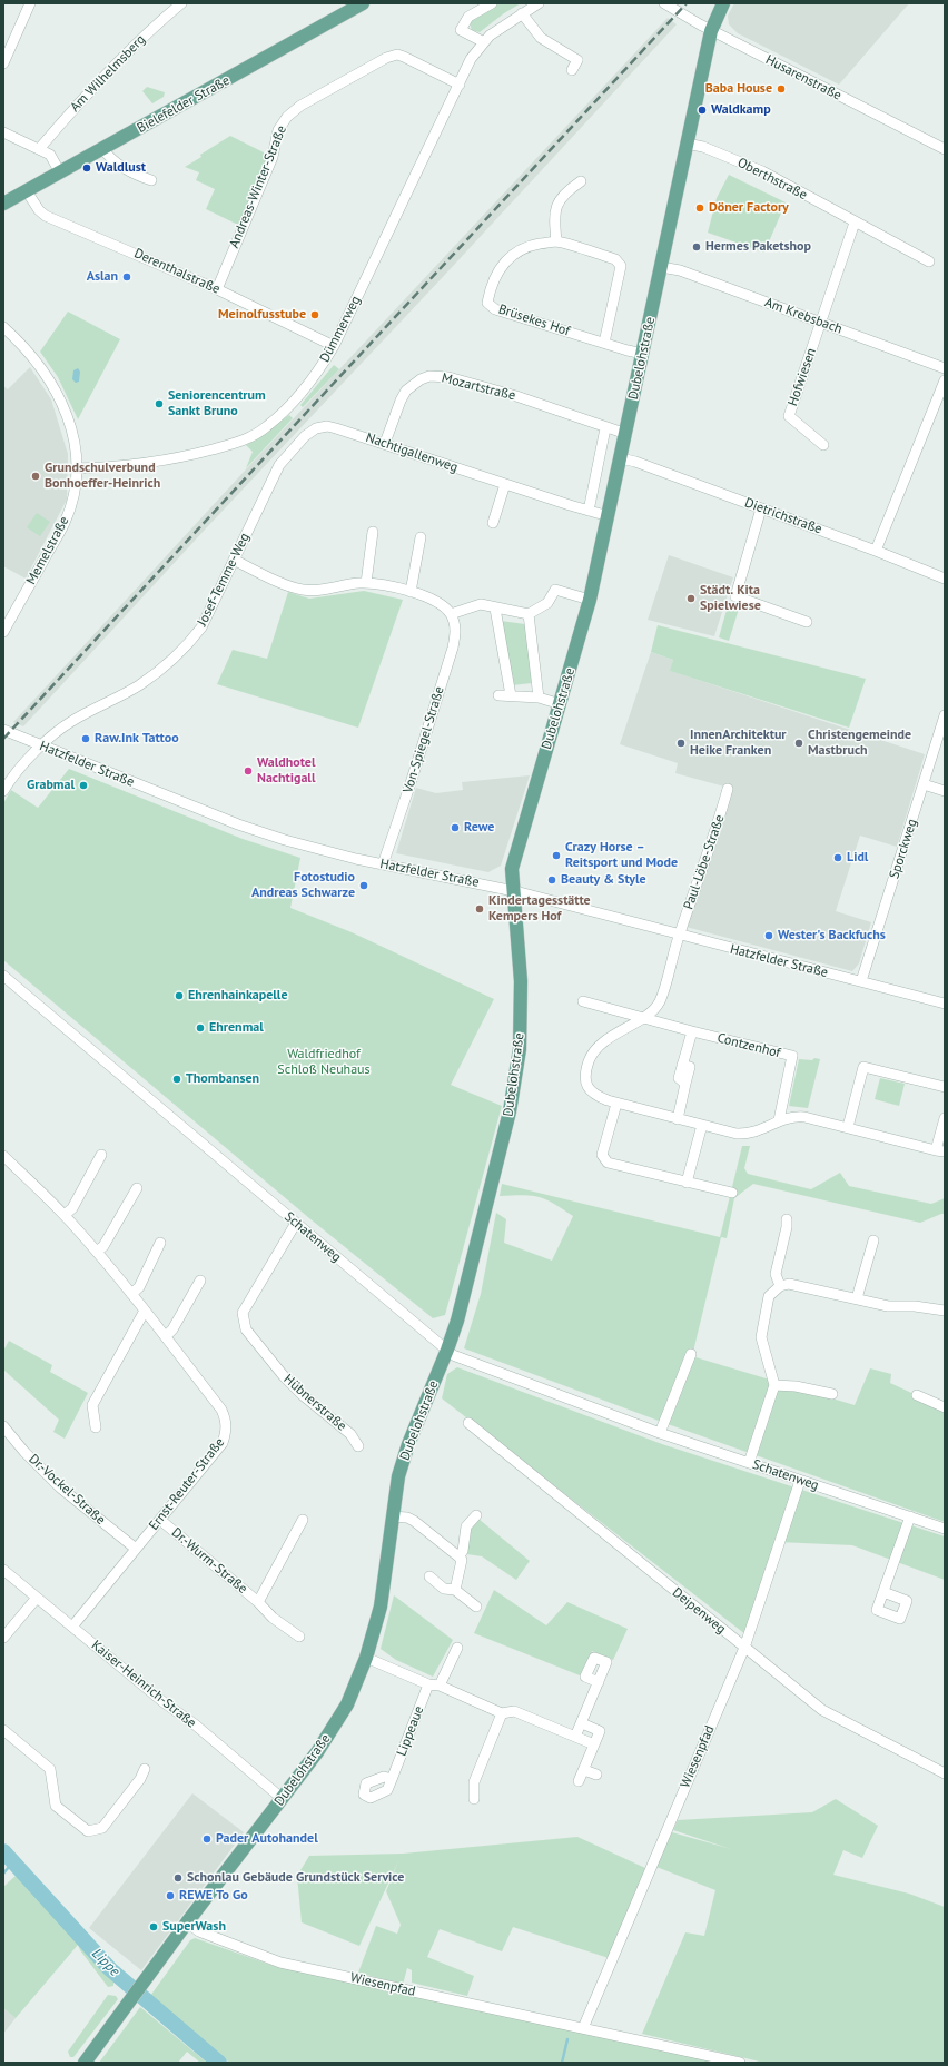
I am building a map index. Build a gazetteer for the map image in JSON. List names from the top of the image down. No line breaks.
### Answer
{"streets":{"main road":["Bielefelder Straße","Dubelohstraße"],"street":["Am Wilhelmsberg","Husarenstraße","Oberthstraße","Andreas-Winter-Straße","Derenthalstraße","Am Krebsbach","Brüsekes Hof","Dümmerweg","Hofwiesen","Mozartstraße","Nachtigallenweg","Dietrichstraße","Memelstraße","Josef-Temme-Weg","Von-Spiegel-Straße","Hatzfelder Straße","Sporckweg","Paul-Löbe-Straße","Contzenhof","Schatenweg","Hübnerstraße","Ernst-Reuter-Straße","Dr.-Vockel-Straße","Dr.-Wurm-Straße","Deipenweg","Kaiser-Heinrich-Straße","Lippeaue","Wiesenpfad"]},"crossings":[["Husarenstraße","Dubelohstraße"],["Bielefelder Straße","Derenthalstraße"],["Oberthstraße","Dubelohstraße"],["Andreas-Winter-Straße","Derenthalstraße"],["Andreas-Winter-Straße","Dümmerweg"],["Derenthalstraße","Dümmerweg"],["Am Krebsbach","Dubelohstraße"],["Am Krebsbach","Hofwiesen"],["Brüsekes Hof","Dubelohstraße"],["Dümmerweg","Memelstraße"],["Dubelohstraße","Mozartstraße"],["Dubelohstraße","Nachtigallenweg"],["Dubelohstraße","Dietrichstraße"],["Dubelohstraße","Hatzfelder Straße"],["Dubelohstraße","Schatenweg"],["Dubelohstraße","Kaiser-Heinrich-Straße"],["Dubelohstraße","Wiesenpfad"],["Mozartstraße","Nachtigallenweg"],["Nachtigallenweg","Josef-Temme-Weg"],["Josef-Temme-Weg","Hatzfelder Straße"],["Von-Spiegel-Straße","Hatzfelder Straße"],["Hatzfelder Straße","Sporckweg"],["Hatzfelder Straße","Paul-Löbe-Straße"],["Paul-Löbe-Straße","Contzenhof"],["Schatenweg","Hübnerstraße"],["Schatenweg","Wiesenpfad"],["Ernst-Reuter-Straße","Dr.-Vockel-Straße"],["Ernst-Reuter-Straße","Dr.-Wurm-Straße"],["Ernst-Reuter-Straße","Kaiser-Heinrich-Straße"],["Deipenweg","Wiesenpfad"]],"water":["Lippe"],"parks":["Waldfriedhof Schloß Neuhaus"],"places":["Baba House","Waldkamp","Waldlust","Döner Factory","Hermes Paketshop","Aslan","Meinolfusstube","Seniorencentrum Sankt Bruno","Grundschulverbund Bonhoeffer-Heinrich","Städt. Kita Spielwiese","Raw.Ink Tattoo","InnenArchitektur Heike Franken","Christengemeinde Mastbruch","Waldhotel Nachtigall","Grabmal","Rewe","Crazy Horse – Reitsport und Mode","Lidl","Beauty & Style","Fotostudio Andreas Schwarze","Kindertagesstätte Kempers Hof","Wester's Backfuchs","Ehrenhainkapelle","Ehrenmal","Thombansen","Pader Autohandel","Schonlau Gebäude Grundstück Service","REWE To Go","SuperWash"]}
